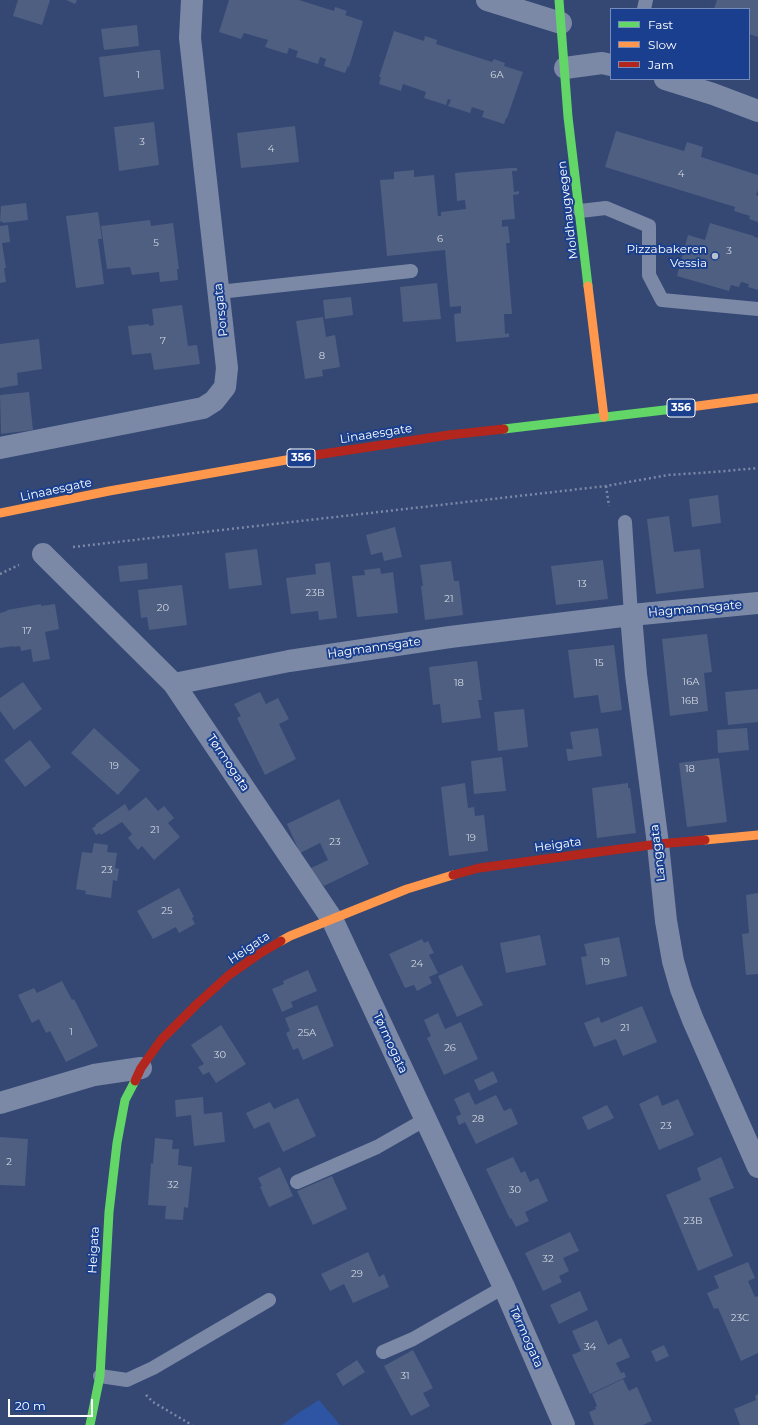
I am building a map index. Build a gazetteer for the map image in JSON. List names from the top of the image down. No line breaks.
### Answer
{"streets":{"street":["Moldhaugvegen","Porsgata","356","Linaaesgate","Hagmannsgate","Tørmogata","Heigata","Langgata"]},"crossings":[["Moldhaugvegen","Linaaesgate"],["Hagmannsgate","Tørmogata"],["Hagmannsgate","Langgata"],["Tørmogata","Heigata"],["Heigata","Langgata"]],"places":["Pizzabakeren Vessia"],"house_numbers":["1","6A","3","4","4","6","5","3","7","8","13","23B","21","20","17","15","16A","18","16B","19","18","21","19","23","23","25","19","24","21","1","25A","26","30","28","23","2","32","30","23B","32","29","23C","34","31"],"legend":["Fast","Slow","Jam"],"scale_bar":"20 m"}
